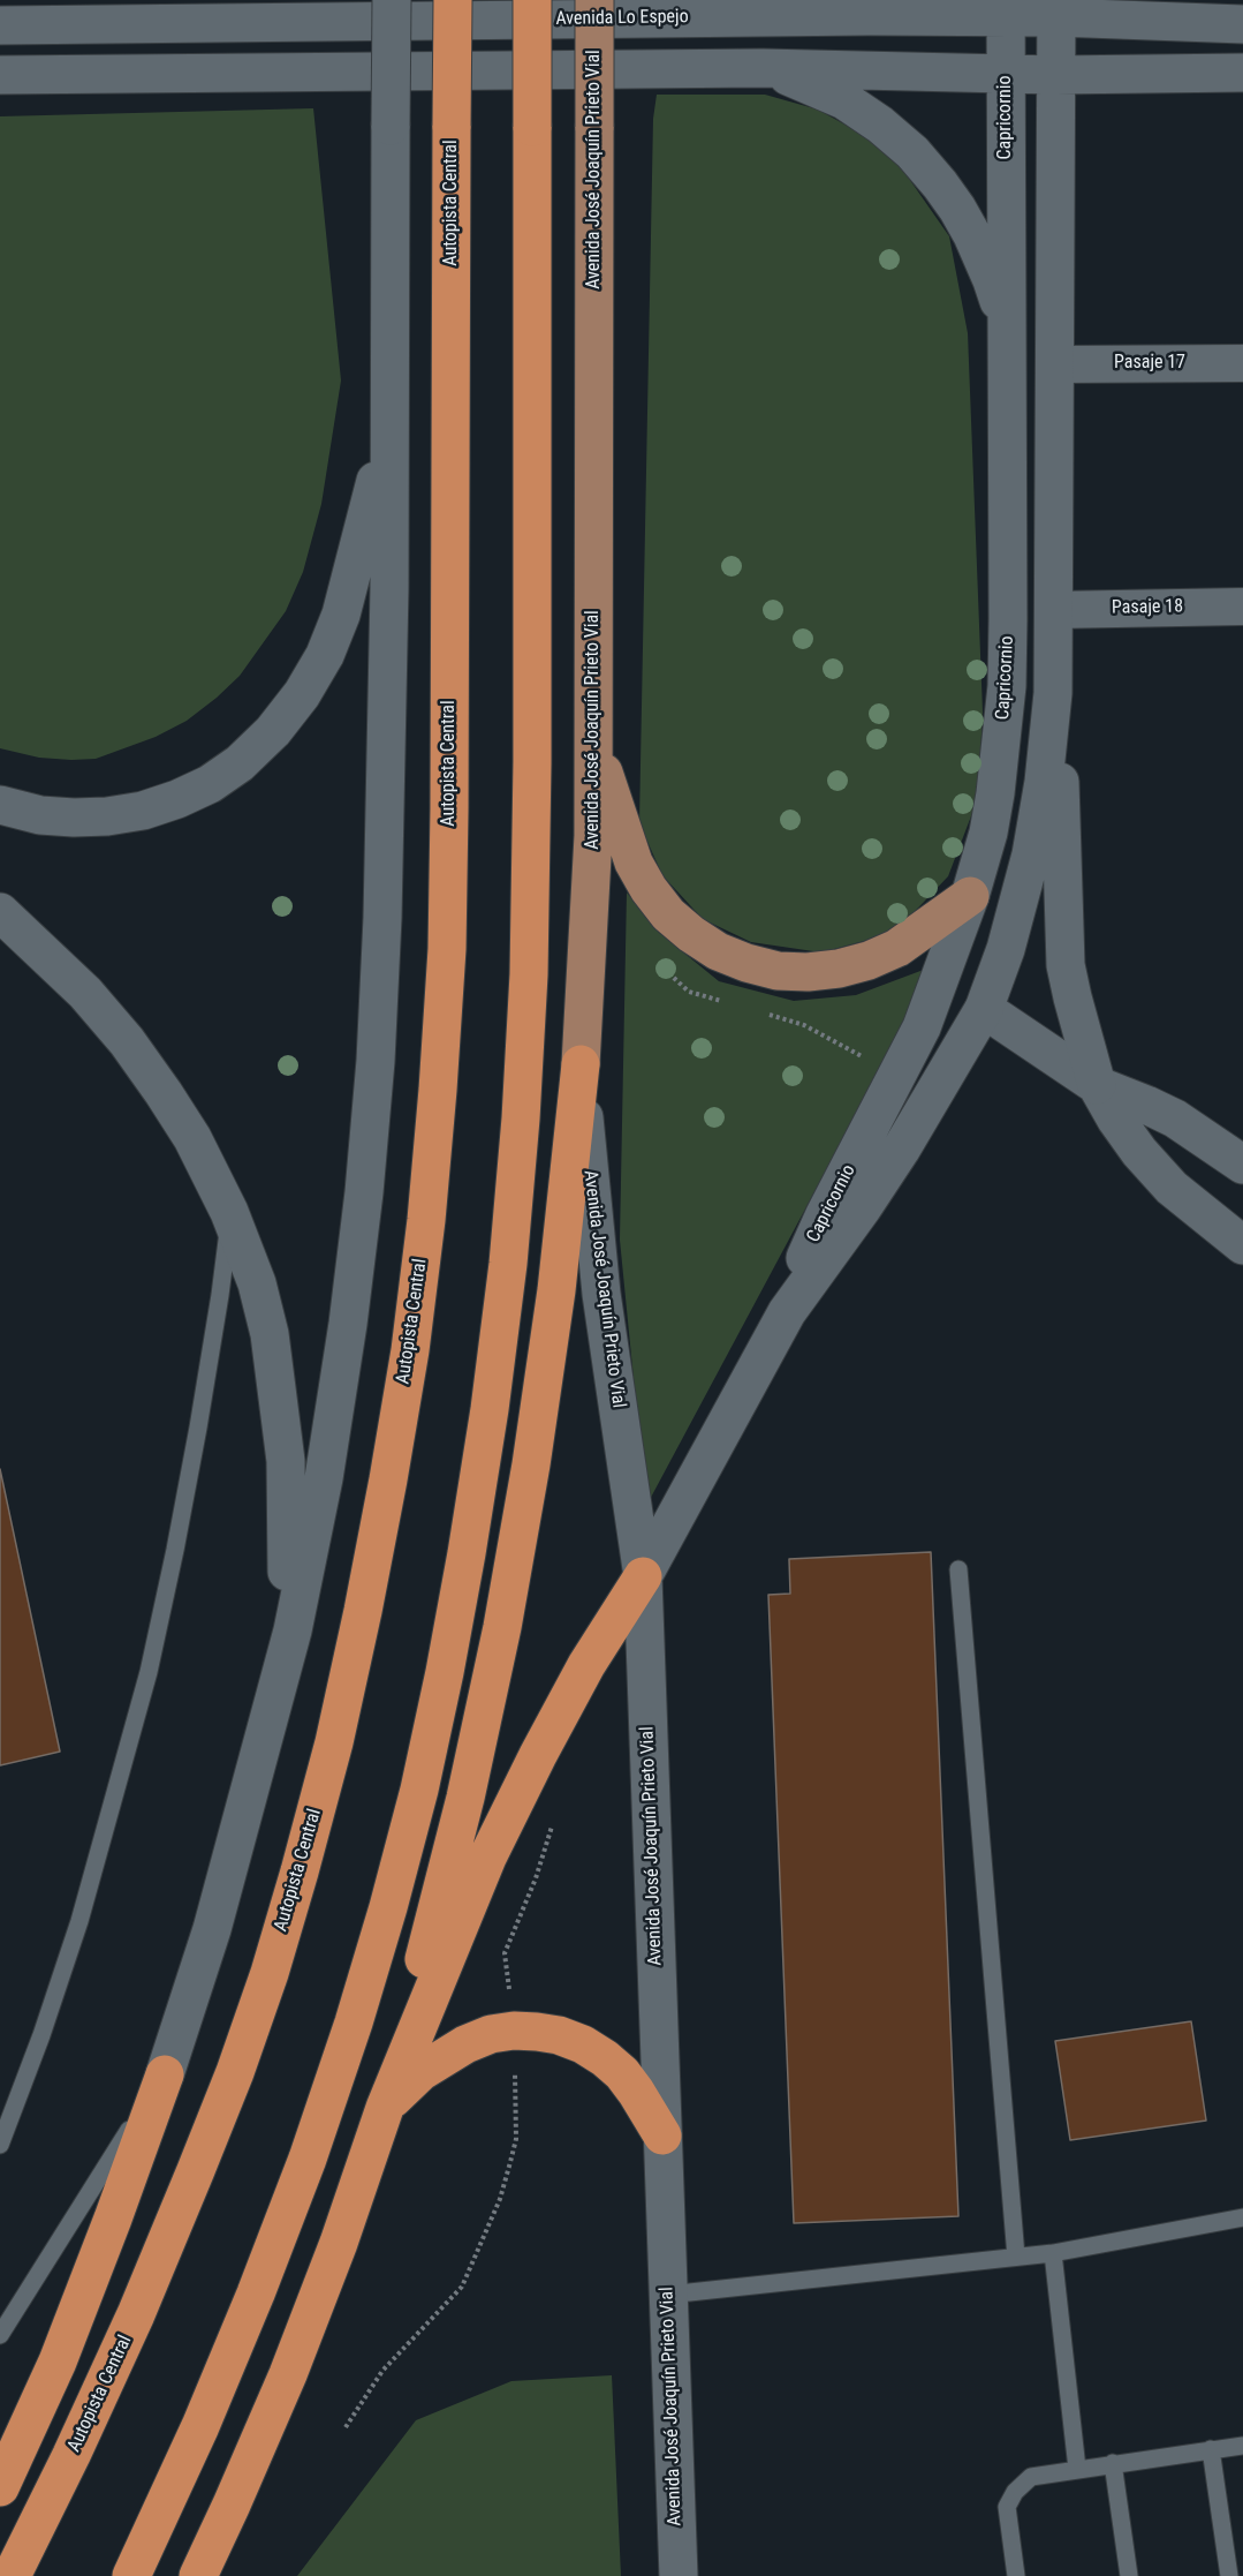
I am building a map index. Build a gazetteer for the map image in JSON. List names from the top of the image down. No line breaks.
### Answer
{"streets":{"highway":["Autopista Central"],"main road":["Avenida Lo Espejo","Capricornio","Avenida José Joaquín Prieto Vial"],"street":["Pasaje 17","Pasaje 18"]},"crossings":[["Avenida Lo Espejo","Capricornio"],["Capricornio","Avenida José Joaquín Prieto Vial"],["Capricornio","Pasaje 17"],["Capricornio","Pasaje 18"]]}
